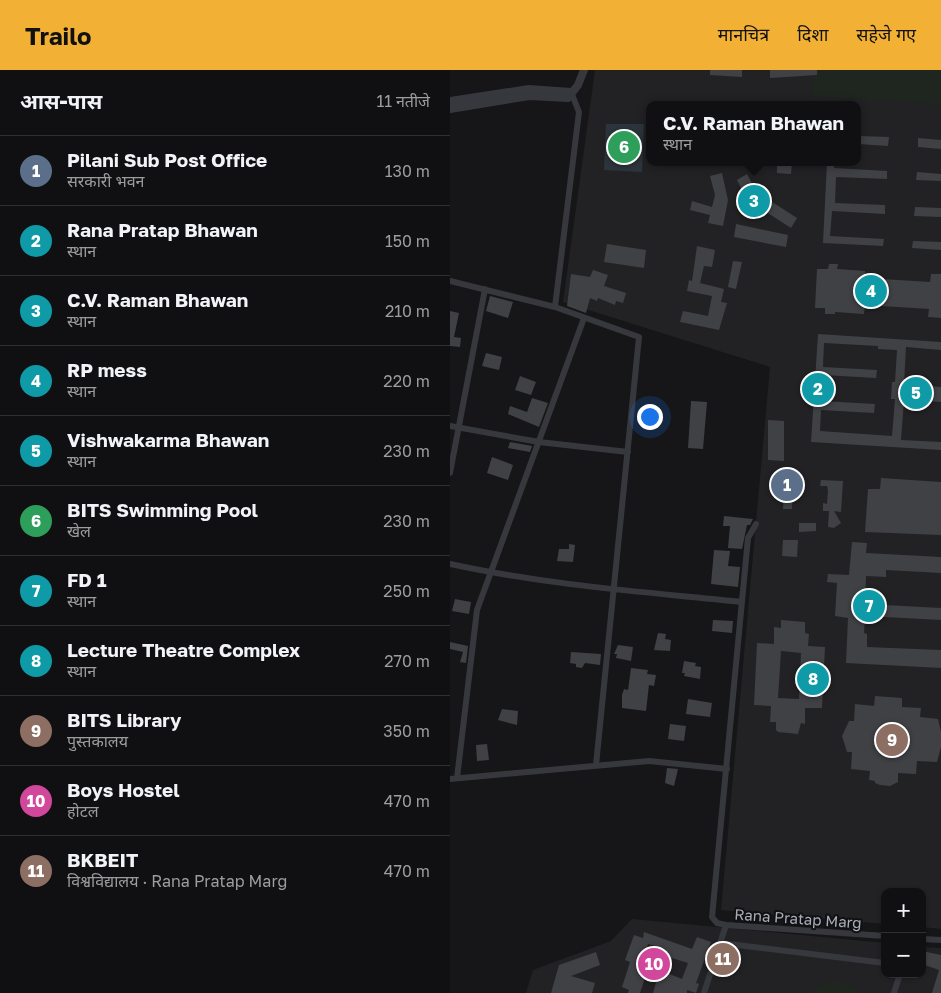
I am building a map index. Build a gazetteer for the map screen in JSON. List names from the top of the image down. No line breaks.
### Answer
{"streets":{"street":["Rana Pratap Marg"]},"page":{"header":"Trailo","nav":["मानचित्र","दिशा","सहेजे गए"],"heading":["आस-पास","11 नतीजे"],"popup":["C.V. Raman Bhawan","स्थान"],"pins":["6","3","4","2","5","1","7","8","9","11","10"],"list":[{"mark":"1","name":"Pilani Sub Post Office","note":"सरकारी भवन","value":"130 m"},{"mark":"2","name":"Rana Pratap Bhawan","note":"स्थान","value":"150 m"},{"mark":"3","name":"C.V. Raman Bhawan","note":"स्थान","value":"210 m"},{"mark":"4","name":"RP mess","note":"स्थान","value":"220 m"},{"mark":"5","name":"Vishwakarma Bhawan","note":"स्थान","value":"230 m"},{"mark":"6","name":"BITS Swimming Pool","note":"खेल","value":"230 m"},{"mark":"7","name":"FD 1","note":"स्थान","value":"250 m"},{"mark":"8","name":"Lecture Theatre Complex","note":"स्थान","value":"270 m"},{"mark":"9","name":"BITS Library","note":"पुस्तकालय","value":"350 m"},{"mark":"10","name":"Boys Hostel","note":"होटल","value":"470 m"},{"mark":"11","name":"BKBEIT","note":"विश्वविद्यालय · Rana Pratap Marg","value":"470 m"}],"map_buttons":["+","−"]}}
